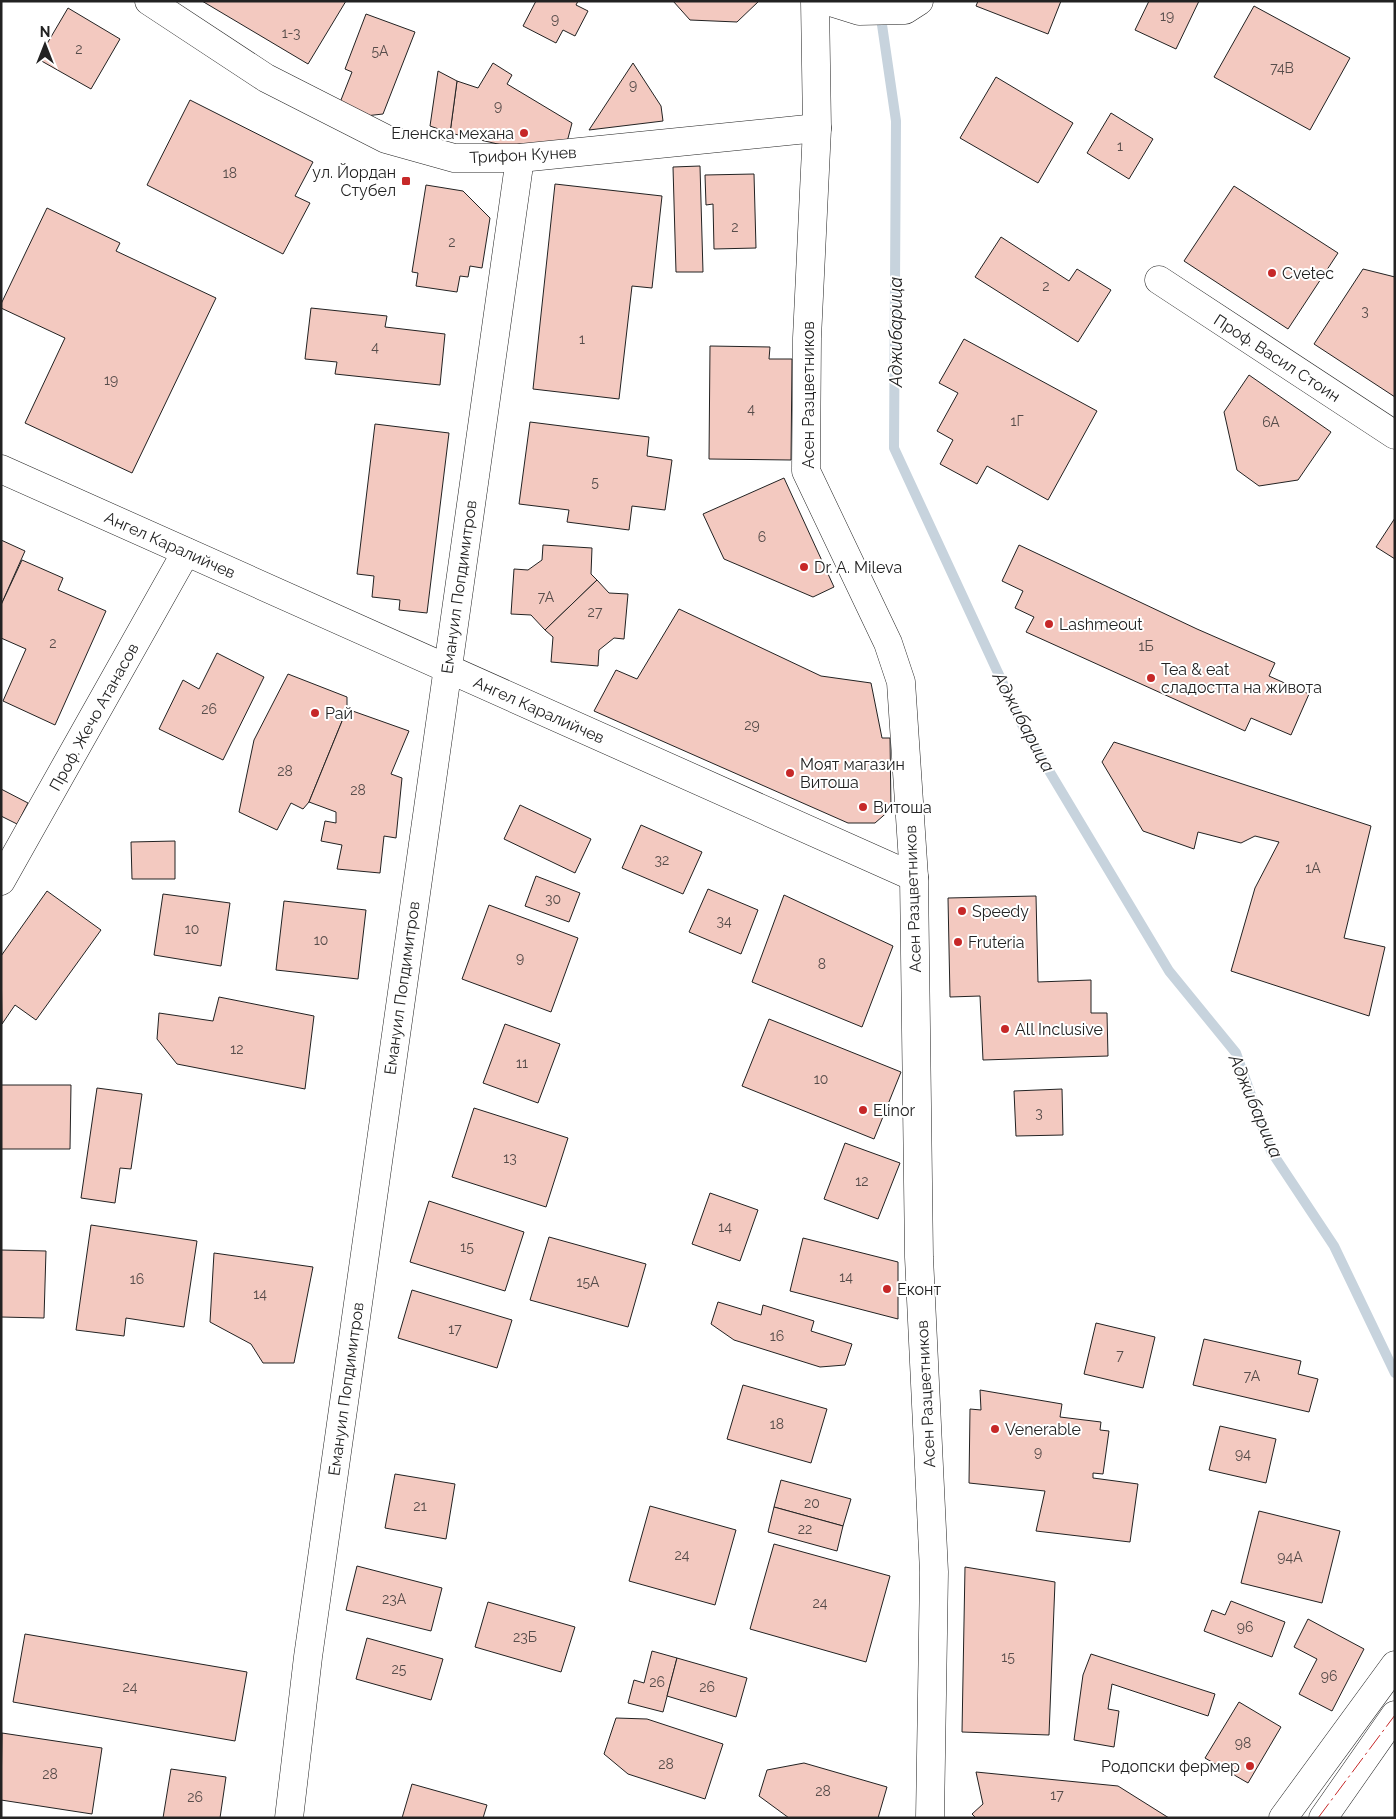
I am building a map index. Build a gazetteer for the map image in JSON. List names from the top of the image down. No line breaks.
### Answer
{"streets":{"street":["Трифон Кунев","Проф. Васил Стоин","Асен Разцветников","Ангел Каралийчев","Емануил Попдимитров","Проф. Жечо Атанасов"]},"crossings":[["Трифон Кунев","Асен Разцветников"],["Трифон Кунев","Емануил Попдимитров"],["Асен Разцветников","Ангел Каралийчев"],["Ангел Каралийчев","Емануил Попдимитров"],["Ангел Каралийчев","Проф. Жечо Атанасов"]],"water":["Аджибарица"],"places":{"other":["Еленска механа","Cvetec","Dr. A. Mileva","Lashmeout","Tea & eat сладостта на живота","Рай","Моят магазин Витоша","Витоша","Speedy","Fruteria","All Inclusive","Elinor","Еконт","Venerable","Родопски фермер"],"transit":["ул. Йордан Стубел"]},"house_numbers":["19","9","1-3","2","5А","74В","9","9","1","18","2","2","2","3","1","4","19","4","1Г","6А","5","6","7A","27","2","1Б","26","29","28","28","32","1А","30","34","10","10","9","8","12","11","10","3","13","12","14","15","14","16","15А","14","17","16","7","7А","18","9","94","20","21","22","24","94А","23А","24","96","23Б","15","25","96","26","24","26","98","28","28","28","17","26"],"north":"top"}
